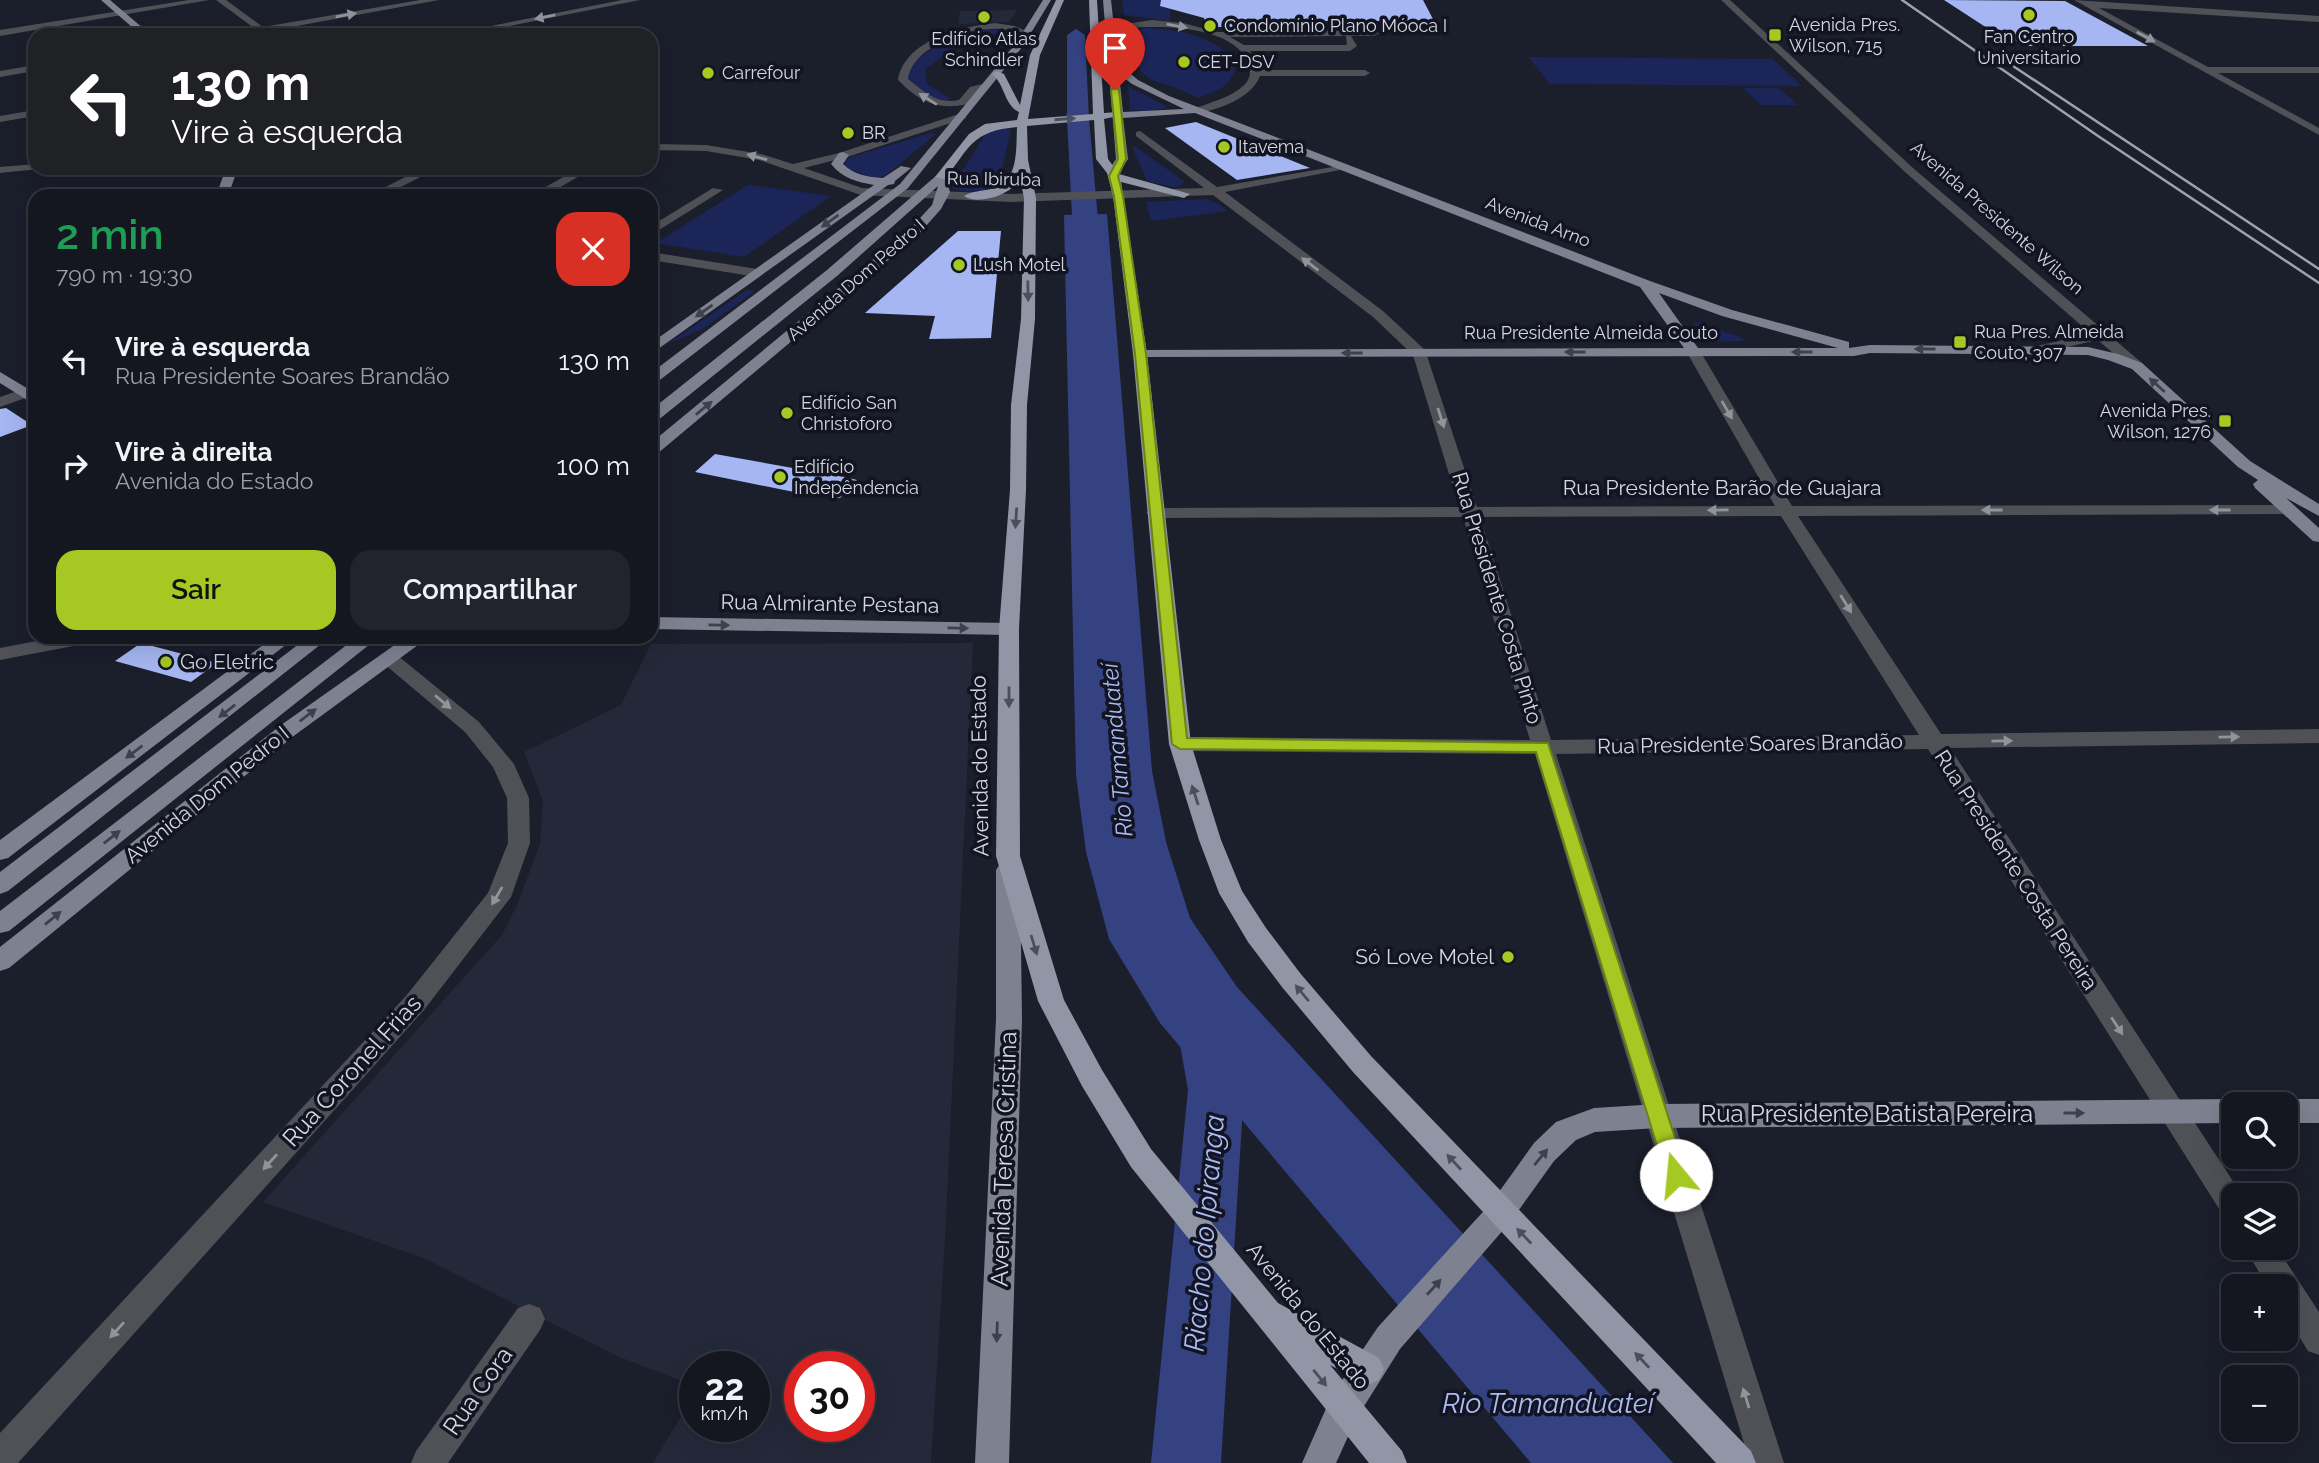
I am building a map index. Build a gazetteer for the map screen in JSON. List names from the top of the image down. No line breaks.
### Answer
{"streets":{"highway":["Avenida do Estado"],"main road":["Avenida Presidente Wilson","Avenida Arno","Avenida Dom Pedro I","Rua Presidente Almeida Couto","Rua Almirante Pestana","Rua Presidente Costa Pereira","Rua Presidente Batista Pereira","Avenida Teresa Cristina"],"street":["Rua Ibiruba","Rua Presidente Barão de Guajara","Rua Presidente Costa Pinto","Rua Presidente Soares Brandão","Rua Coronel Frias","Rua Cora"]},"crossings":[["Rua Ibiruba","Avenida Arno"],["Rua Ibiruba","Avenida Dom Pedro I"],["Rua Ibiruba","Rua Presidente Costa Pinto"],["Rua Ibiruba","Avenida do Estado"],["Avenida Presidente Wilson","Rua Presidente Almeida Couto"],["Avenida Presidente Wilson","Rua Presidente Barão de Guajara"],["Avenida Arno","Rua Presidente Almeida Couto"],["Avenida Arno","Rua Presidente Costa Pereira"],["Avenida Dom Pedro I","Rua Coronel Frias"],["Rua Presidente Almeida Couto","Rua Presidente Costa Pinto"],["Rua Presidente Almeida Couto","Rua Presidente Costa Pereira"],["Rua Presidente Barão de Guajara","Rua Presidente Costa Pinto"],["Rua Presidente Barão de Guajara","Rua Presidente Costa Pereira"],["Rua Presidente Costa Pinto","Rua Presidente Soares Brandão"],["Rua Presidente Costa Pinto","Rua Presidente Batista Pereira"],["Rua Almirante Pestana","Avenida do Estado"],["Rua Presidente Soares Brandão","Rua Presidente Costa Pereira"],["Avenida do Estado","Avenida Teresa Cristina"],["Rua Presidente Costa Pereira","Rua Presidente Batista Pereira"]],"one_way":["Rua Presidente Almeida Couto","Rua Presidente Barão de Guajara","Rua Almirante Pestana","Rua Presidente Costa Pereira","Rua Coronel Frias","Rua Presidente Batista Pereira","Avenida Teresa Cristina"],"water":["Rio Tamanduateí","Riacho do Ipiranga"],"places":{"other":["Fan Centro Universitario","Edifício Atlas Schindler","Condomínio Plano Móoca I","CET-DSV","Carrefour","BR","Itavema","Lush Motel","Edifício San Christoforo","Edifício Indepêndencia","Go Eletric","Só Love Motel"],"transit":["Avenida Pres. Wilson, 715","Rua Pres. Almeida Couto, 307","Avenida Pres. Wilson, 1276"]},"page":{"turn":["130 m","Vire à esquerda"],"heading":["2 min","790 m · 19:30"],"list":[{"name":"Vire à esquerda","note":"Rua Presidente Soares Brandão","value":"130 m"},{"name":"Vire à direita","note":"Avenida do Estado","value":"100 m"}],"buttons":["Sair","Compartilhar"],"map_buttons":["+","−"],"speed":"22 km/h","limit":"30"}}
